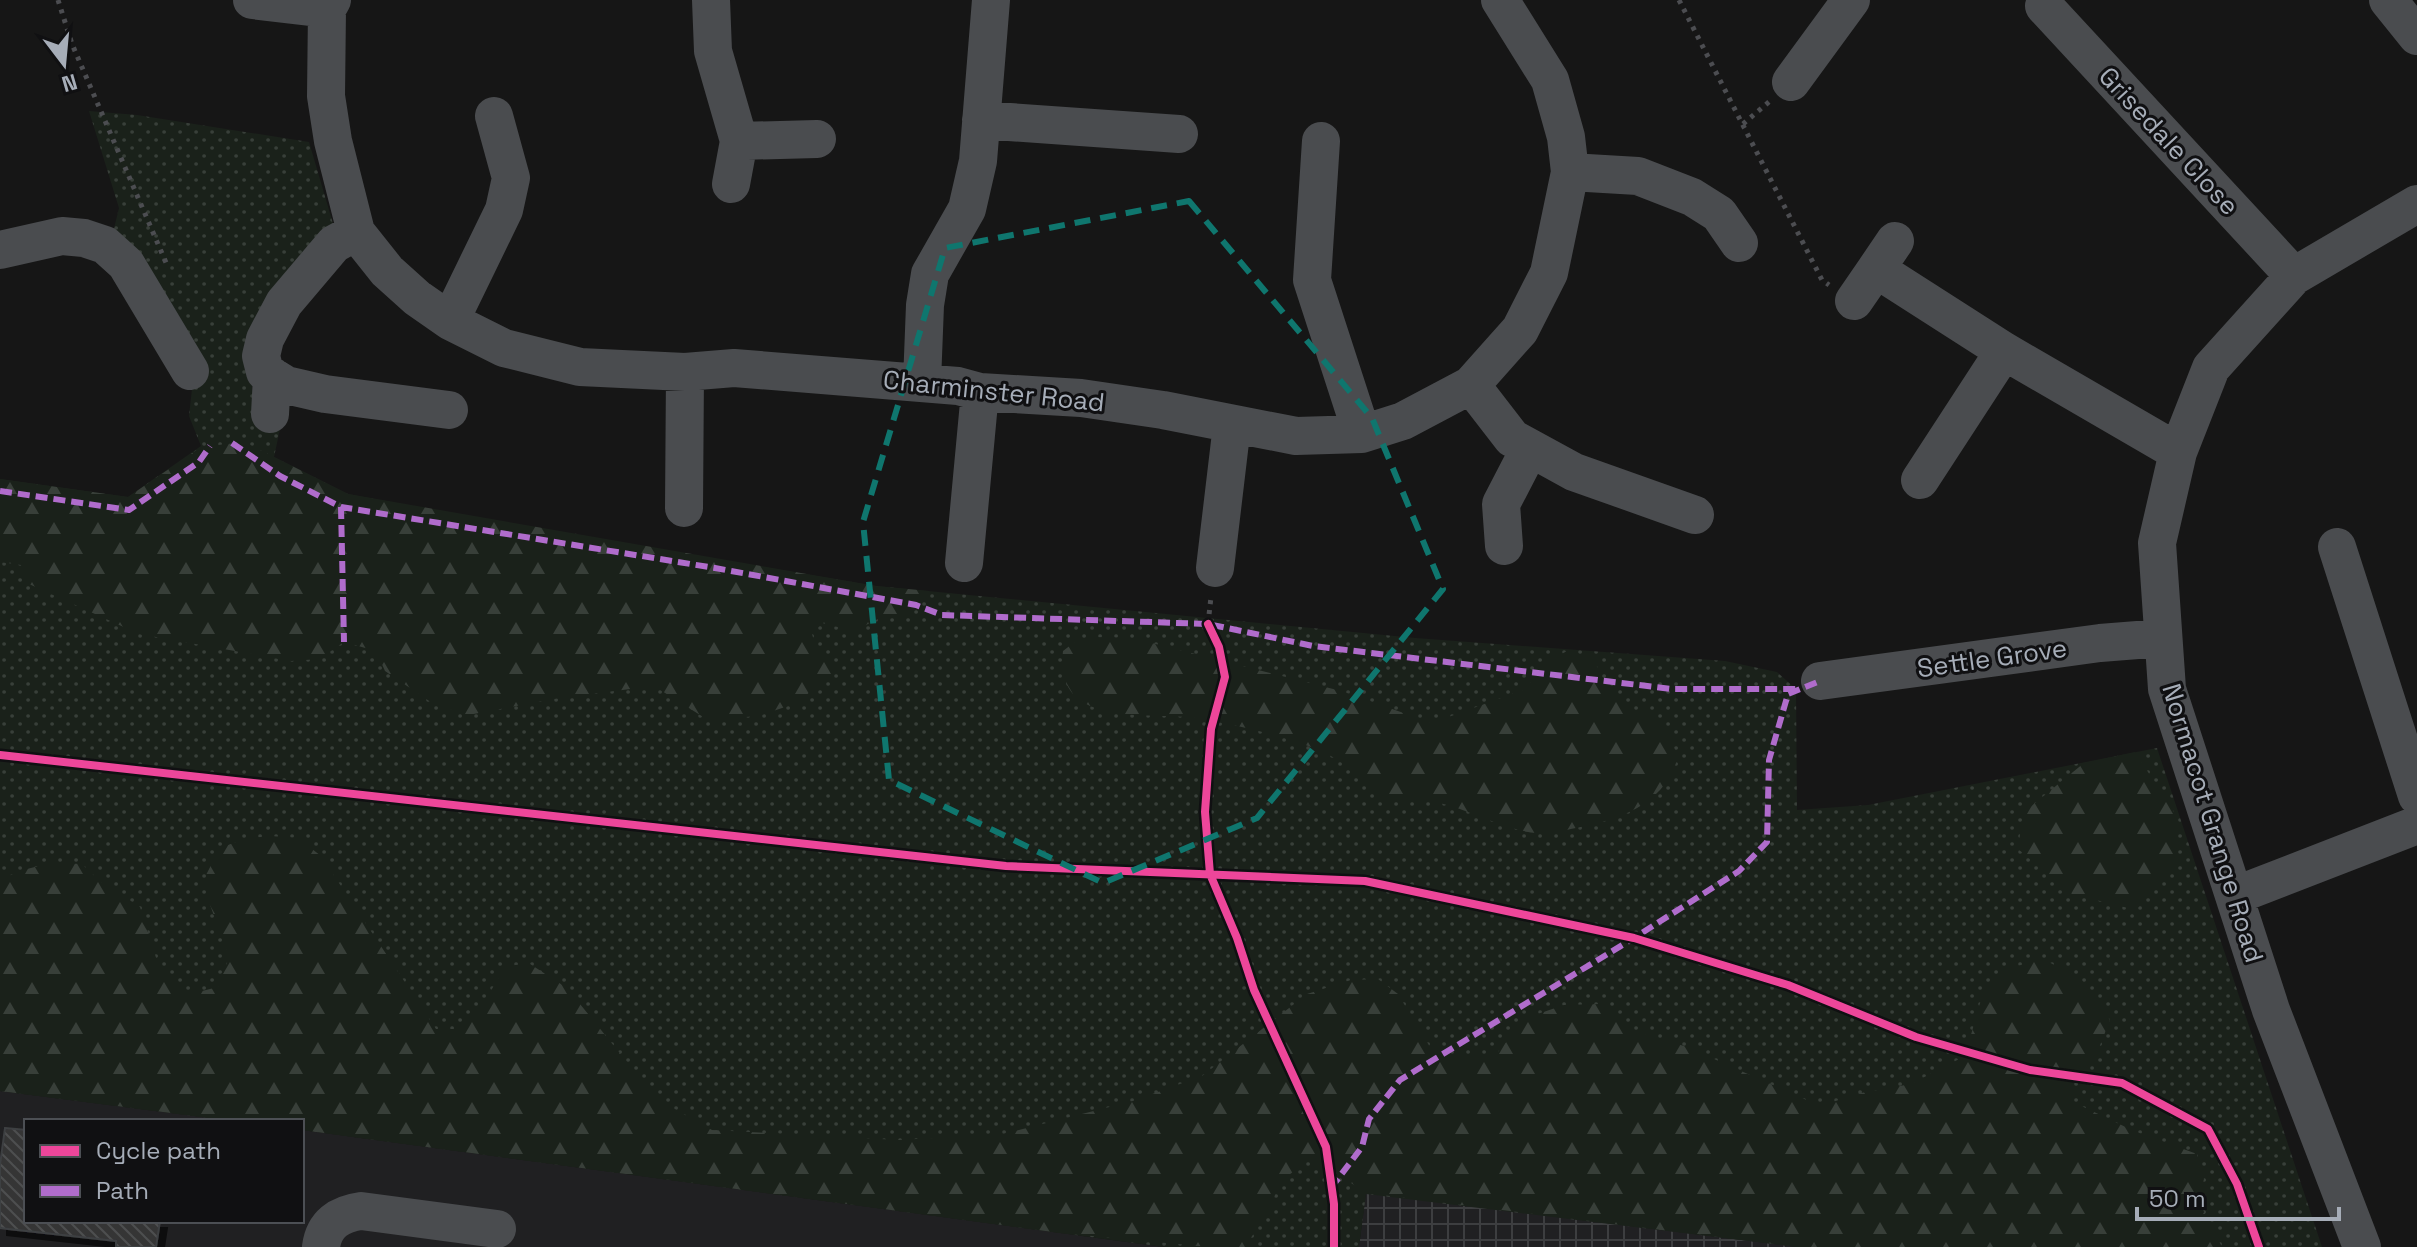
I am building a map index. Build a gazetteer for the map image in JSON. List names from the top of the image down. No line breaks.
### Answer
{"streets":{"street":["Grisedale Close","Charminster Road","Settle Grove","Normacot Grange Road"]},"crossings":[["Grisedale Close","Normacot Grange Road"],["Settle Grove","Normacot Grange Road"]],"legend":["Cycle path","Path"],"scale_bar":"50 m","north":"bottom"}
